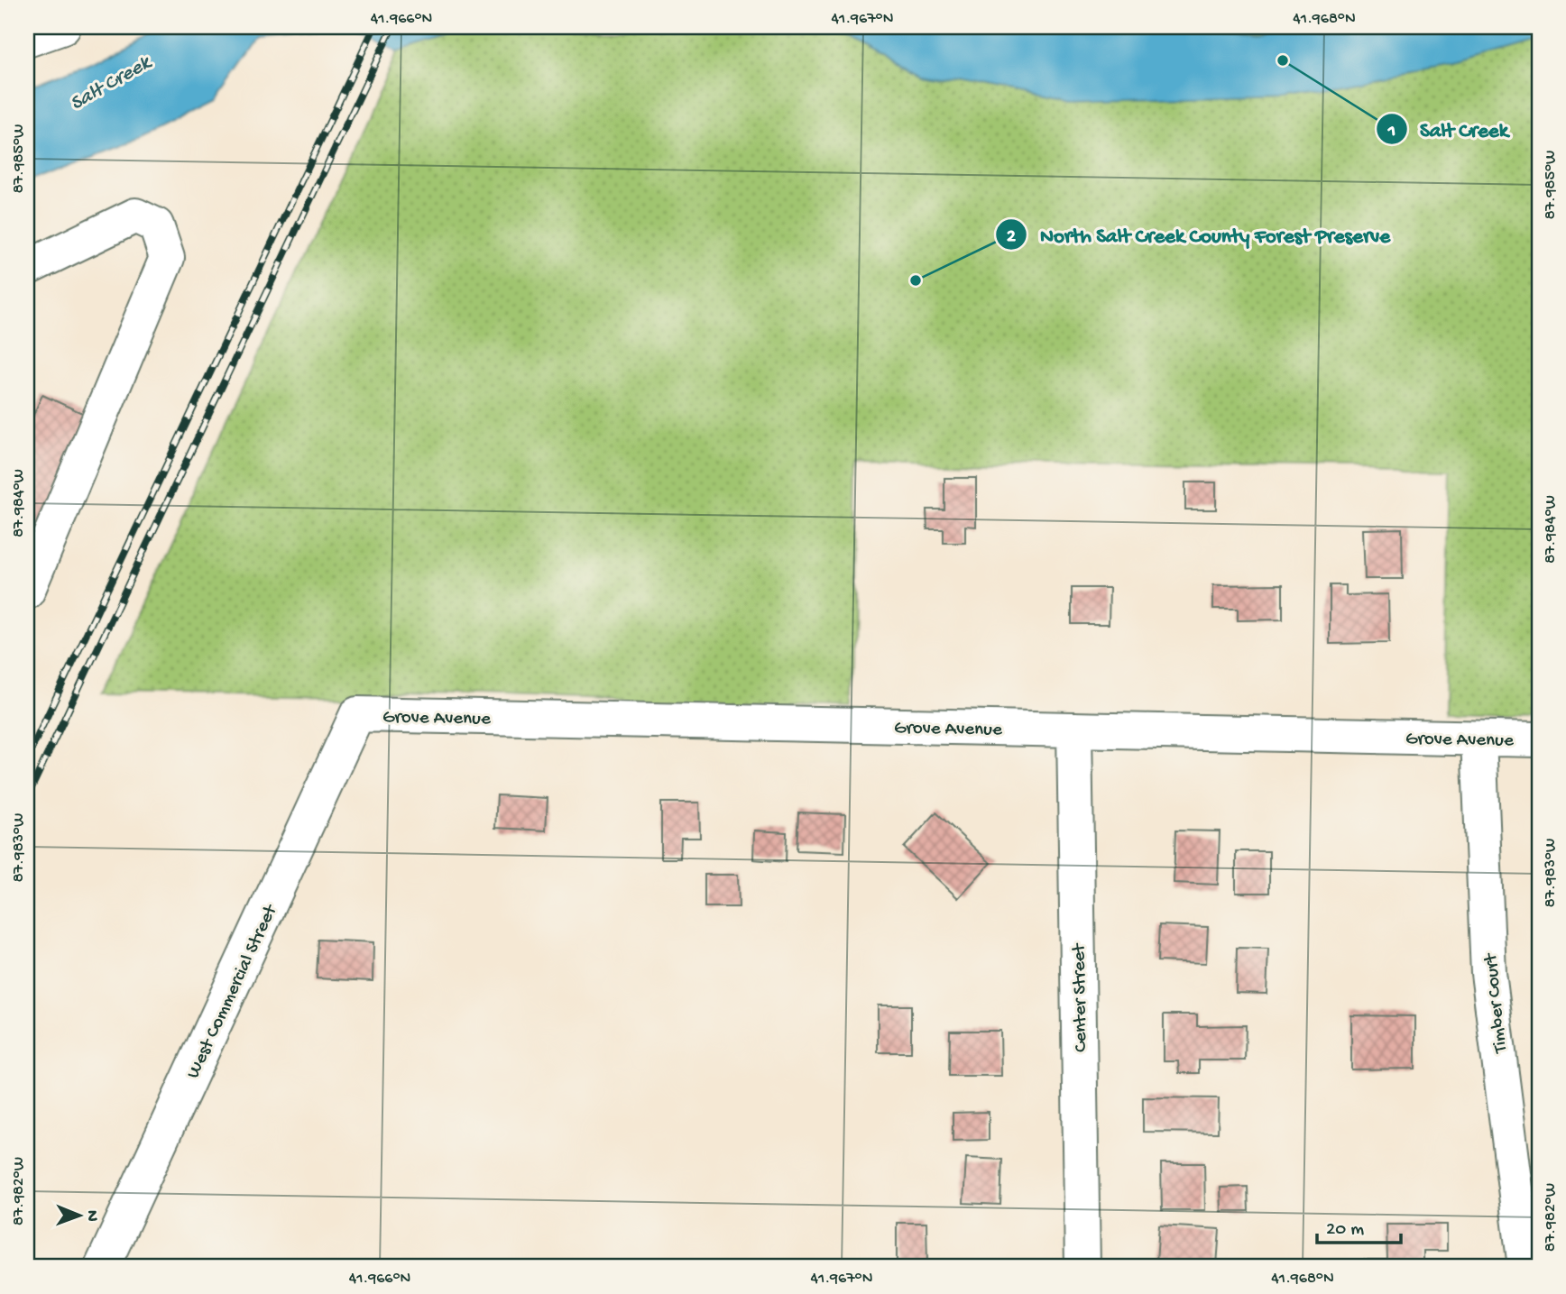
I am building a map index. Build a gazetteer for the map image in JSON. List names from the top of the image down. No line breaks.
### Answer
{"streets":{"street":["Grove Avenue","West Commercial Street","Center Street","Timber Court"]},"crossings":[["Grove Avenue","West Commercial Street"],["Grove Avenue","Center Street"],["Grove Avenue","Timber Court"]],"water":["Salt Creek"],"places":["Salt Creek","North Salt Creek County Forest Preserve"],"scale_bar":"20 m","north":"right","coordinates":["41.966°N","41.967°N","41.968°N","87.985°W","87.984°W","87.983°W","87.982°W"]}
